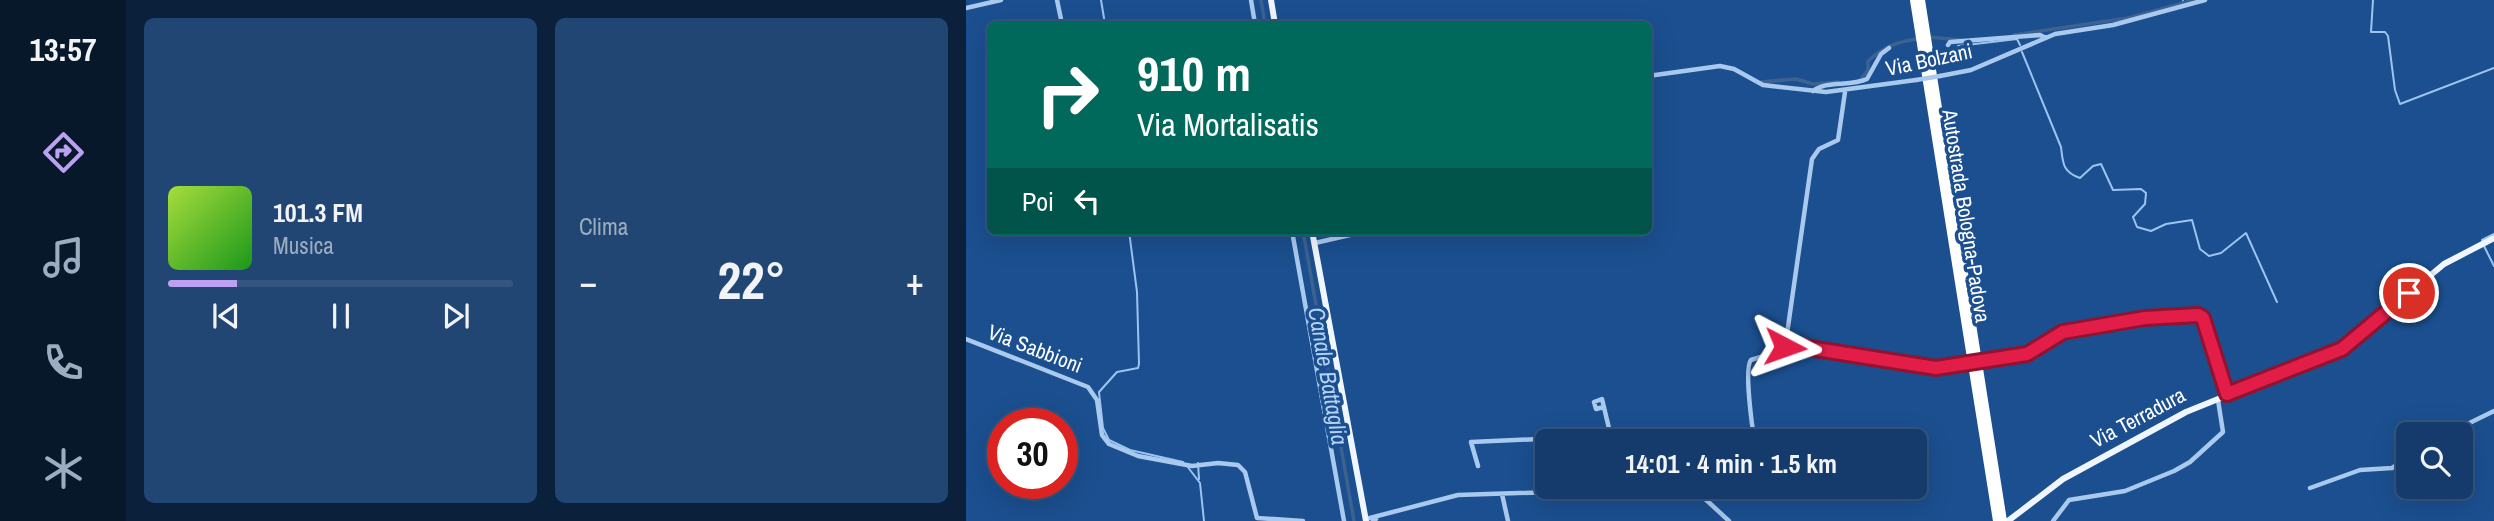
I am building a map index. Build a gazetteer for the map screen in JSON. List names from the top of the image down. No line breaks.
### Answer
{"streets":{"highway":["Autostrada Bologna-Padova"],"main road":["Via Terradura"],"street":["Via Bolzani","Via Sabbioni"]},"crossings":[["Autostrada Bologna-Padova","Via Terradura"]],"water":["Canale Battaglia"],"page":{"tabs":"13:57","tile":"Clima","turn":["910 m","Via Mortalisatis"],"then":"Poi","song":["101.3 FM","Musica"],"heat":["−","22°","+"],"limit":"30","trip":"14:01 · 4 min · 1.5 km"}}
